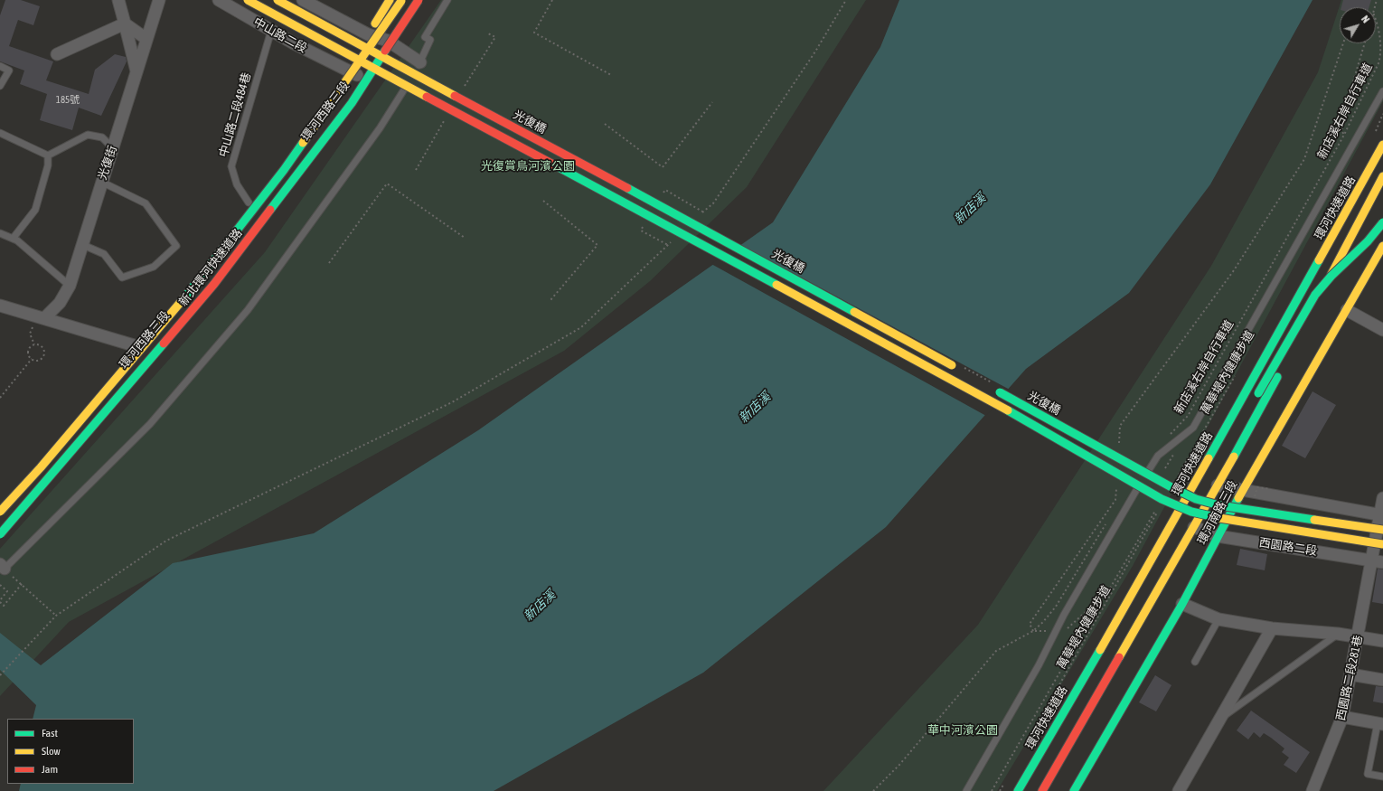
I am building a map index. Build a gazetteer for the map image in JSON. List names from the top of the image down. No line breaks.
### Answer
{"streets":{"main road":["環河西路三段","光復橋","環河快速道路","新北環河快速道路","環河南路三段"],"street":["中山路二段","光復街","西園路二段","西園路二段281巷"],"lane":["中山路二段484巷"],"path":["新店溪右岸自行車道","萬華堤內健康步道"]},"crossings":[["中山路二段","環河西路三段"],["中山路二段","中山路二段484巷"],["環河南路三段","西園路二段"],["西園路二段","西園路二段281巷"]],"water":["新店溪"],"parks":["光復賞鳥河濱公園","華中河濱公園"],"house_numbers":["185號"],"legend":["Fast","Slow","Jam"],"north":"top right"}
